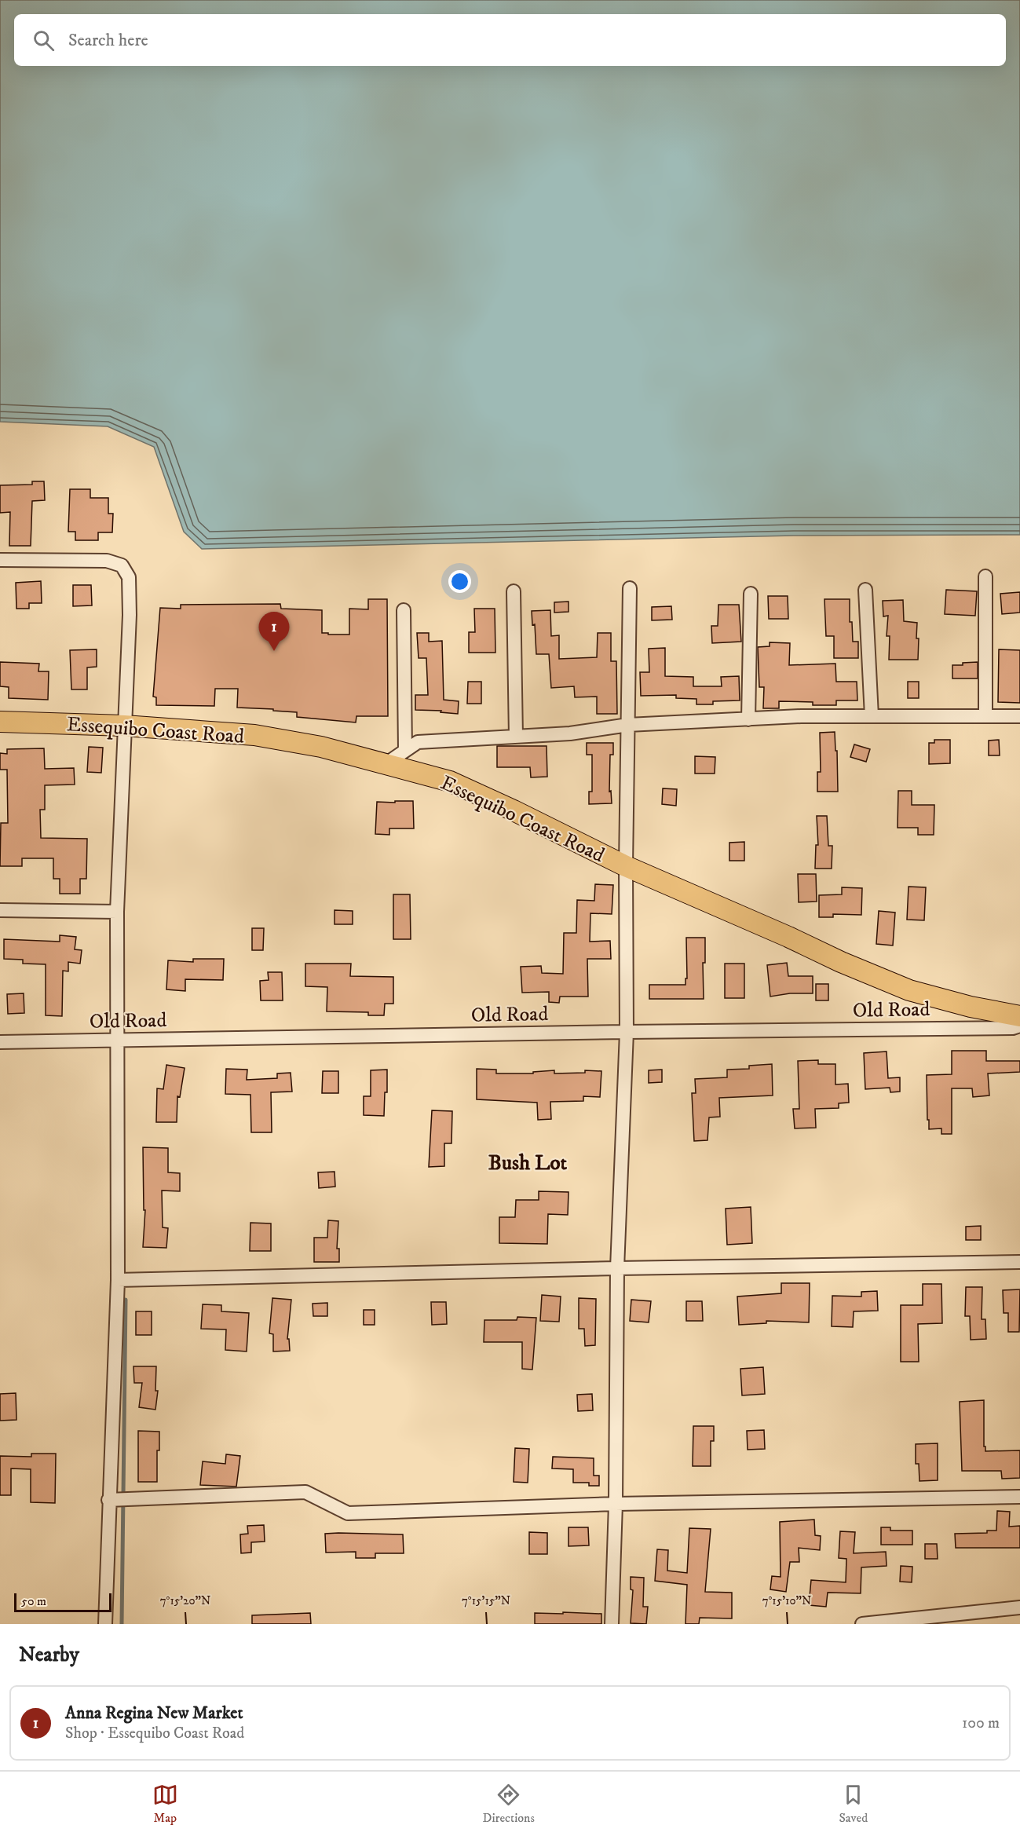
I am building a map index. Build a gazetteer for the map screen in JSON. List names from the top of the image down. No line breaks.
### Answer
{"streets":{"main road":["Essequibo Coast Road"],"street":["Old Road"]},"districts":["Bush Lot"],"scale_bar":"50 m","page":{"search":"Search here","pins":"1","scale":"50 m","heading":"Nearby","list":[{"mark":"1","name":"Anna Regina New Market","note":"Shop · Essequibo Coast Road","value":"100 m"}],"nav":["Map","Directions","Saved"]},"coordinates":["7°15'20\"N","7°15'15\"N","7°15'10\"N"]}
